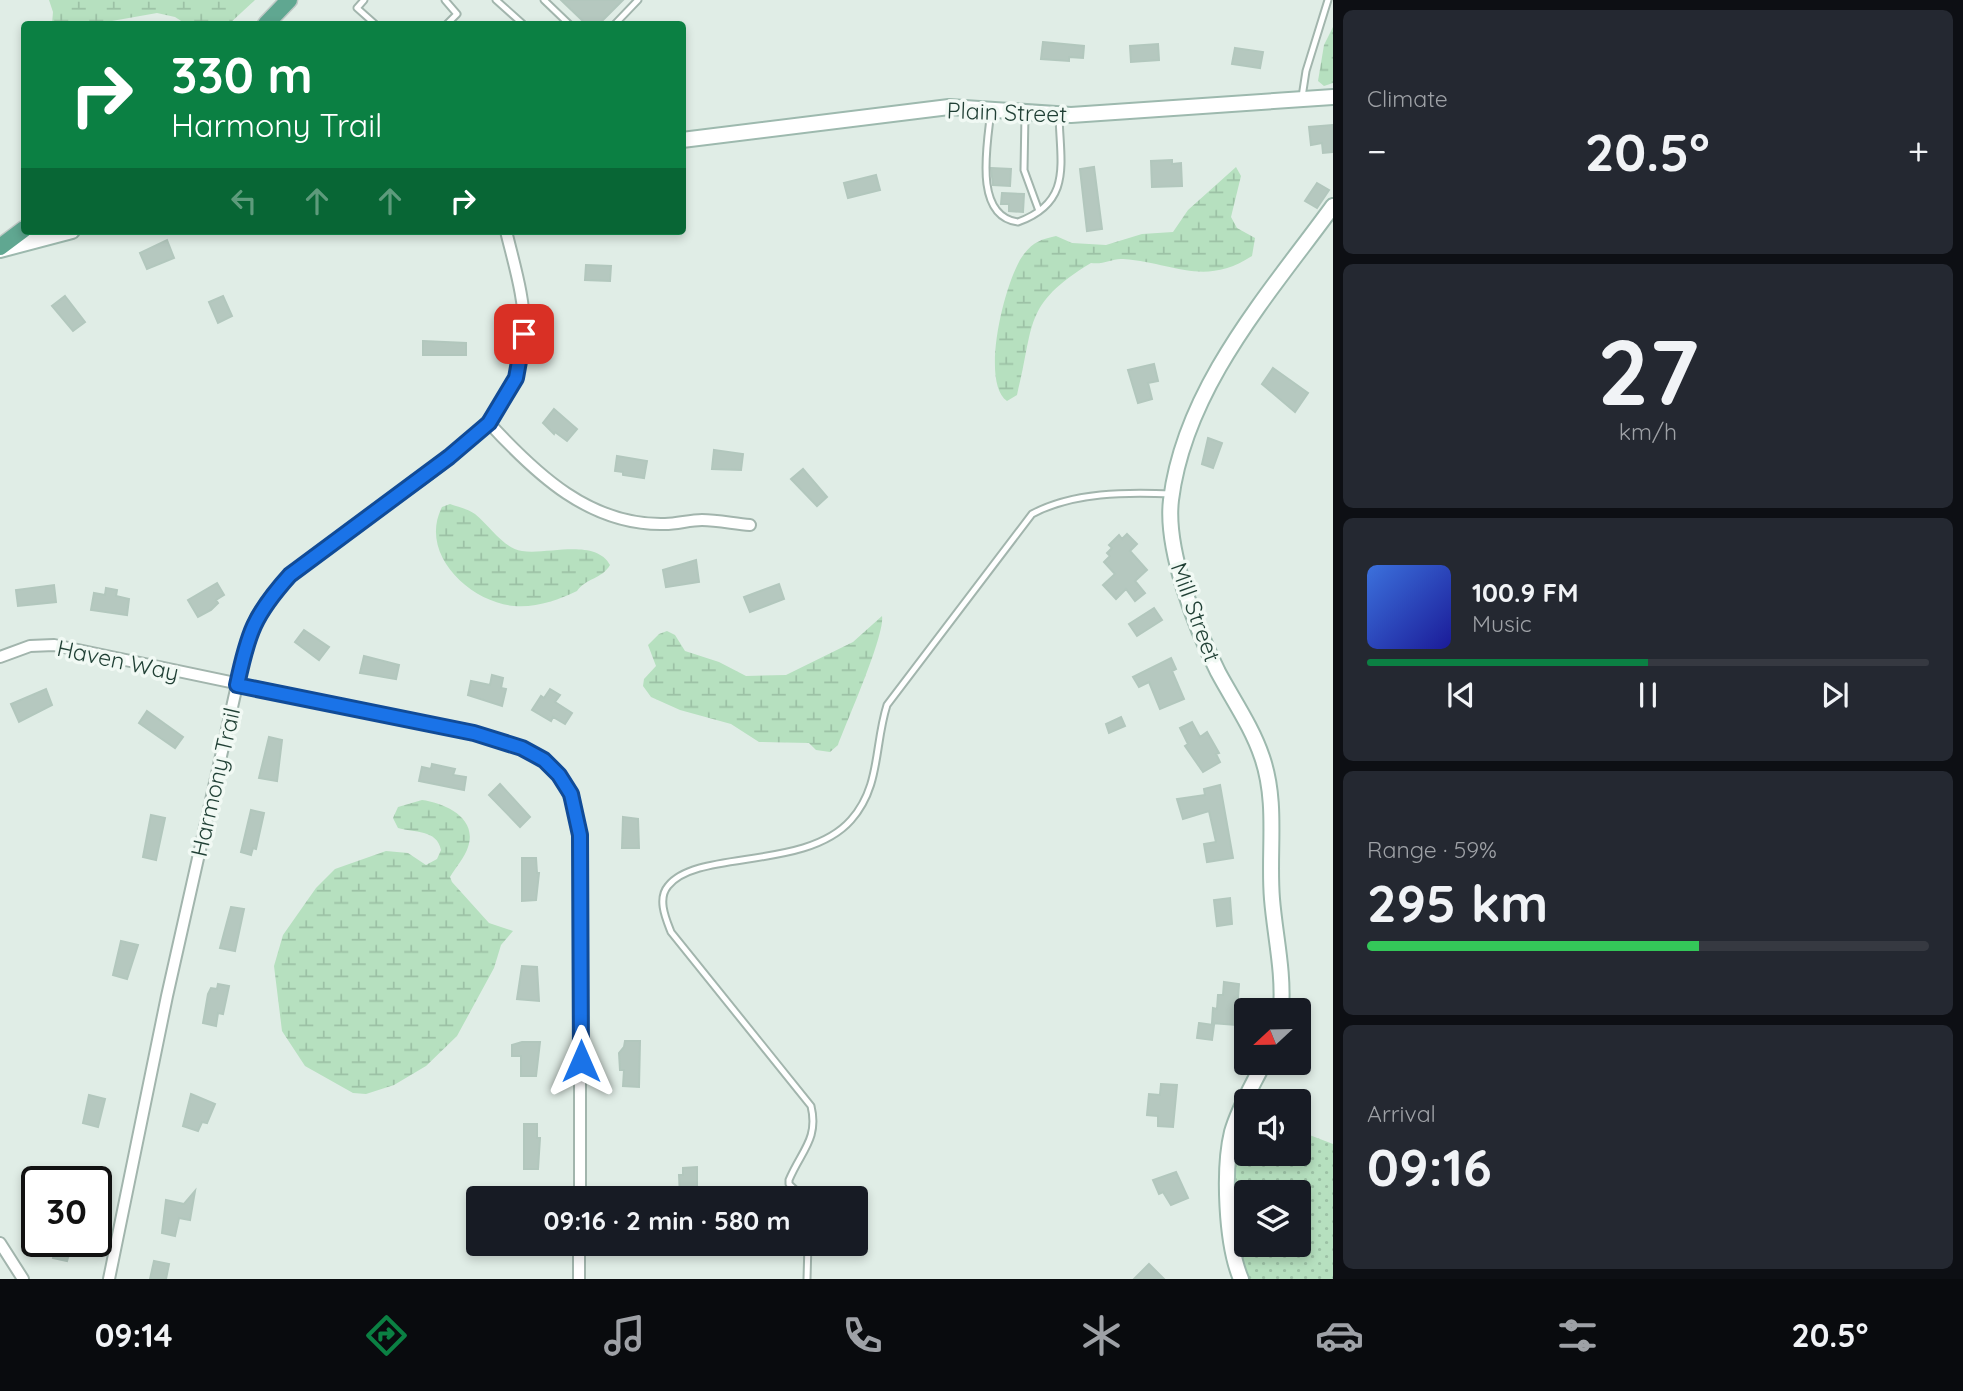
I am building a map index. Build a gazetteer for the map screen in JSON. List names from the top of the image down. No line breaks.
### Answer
{"streets":{"street":["Plain Street","Mill Street","Haven Way","Harmony Trail"]},"crossings":[["Haven Way","Harmony Trail"]],"north":"left","page":{"tile":["Climate",["27","km/h"],["Range · 59%","295 km"],["Arrival","09:16"]],"turn":["330 m","Harmony Trail"],"heat":["−","20.5°","+"],"song":["100.9 FM","Music"],"limit":"30","trip":"09:16 · 2 min · 580 m","tabs":["09:14","20.5°"]}}
